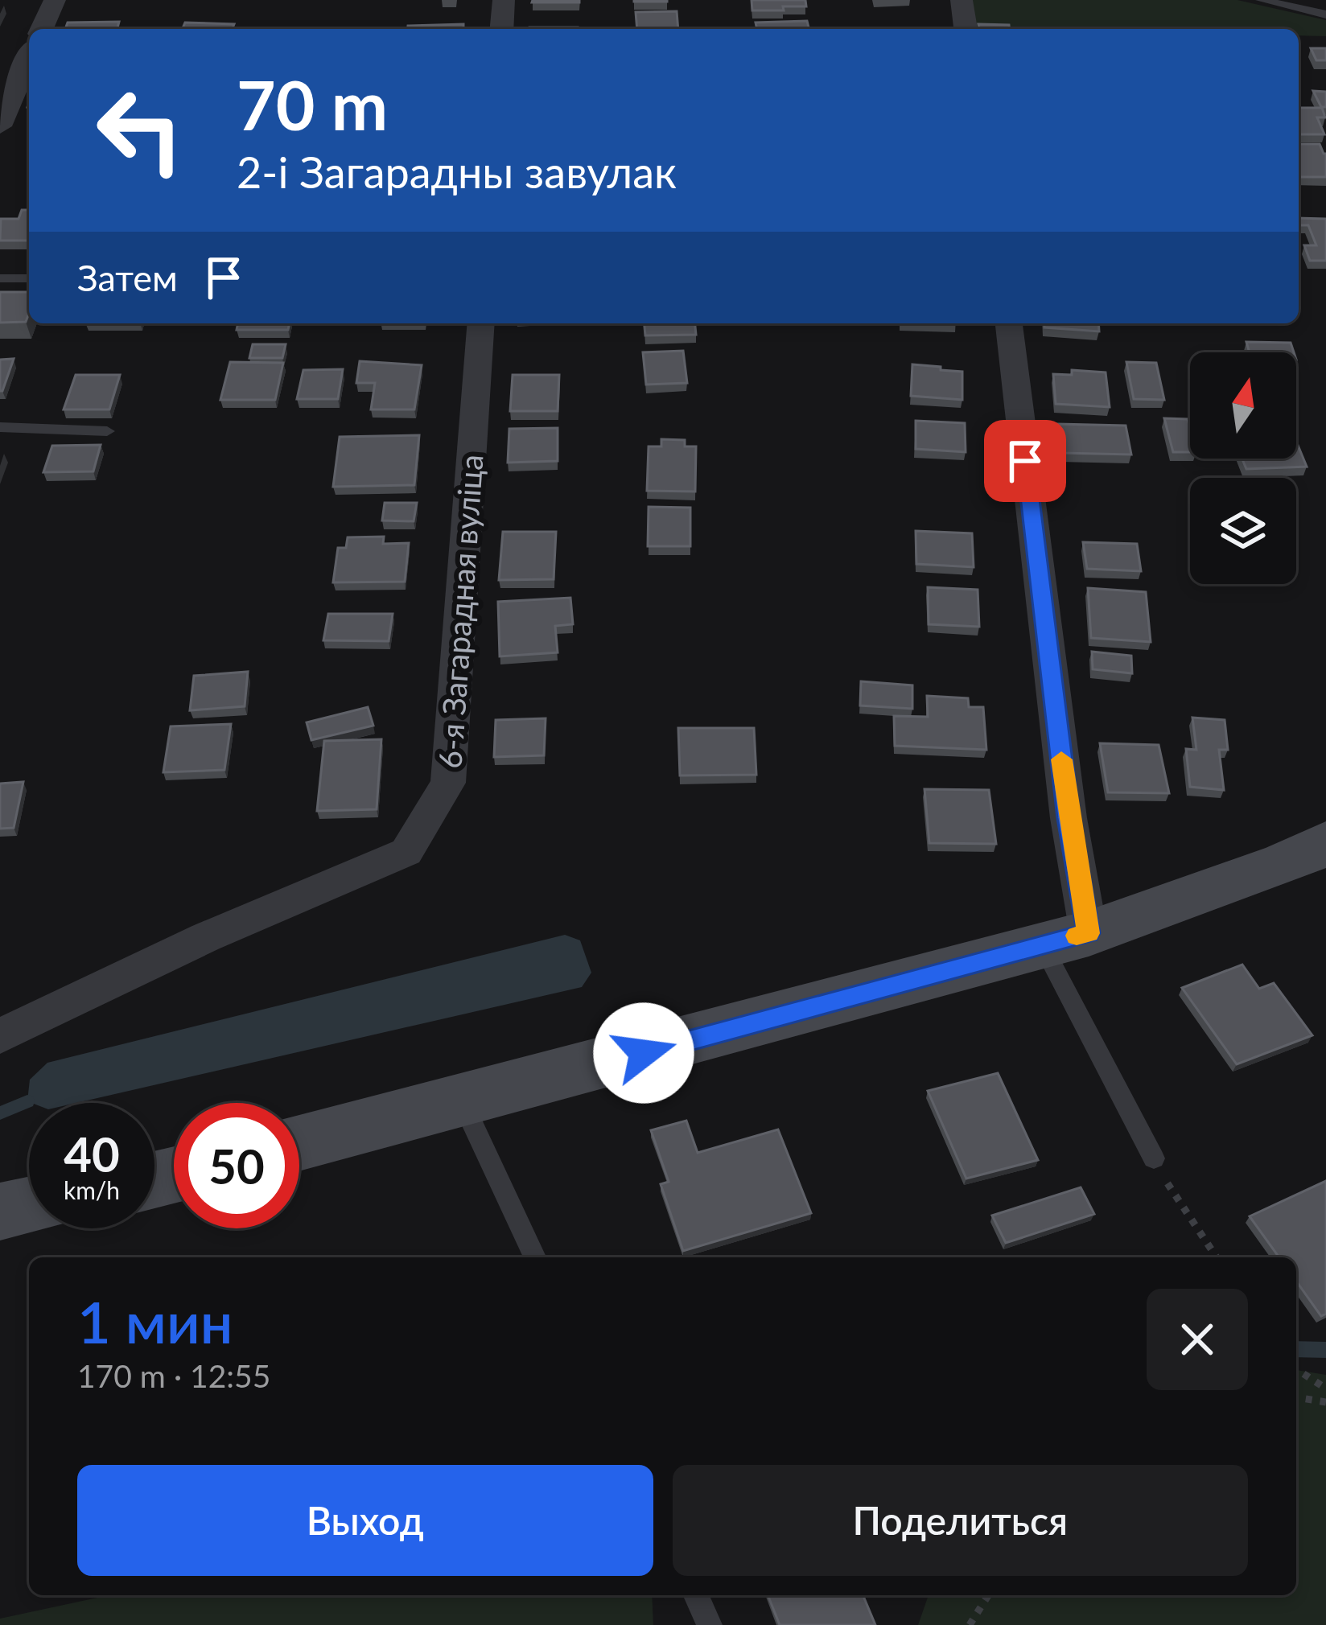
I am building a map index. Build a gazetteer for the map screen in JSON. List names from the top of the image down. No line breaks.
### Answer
{"streets":{"street":["6-я Загарадная вуліца"]},"north":"top","page":{"turn":["70 m","2-і Загарадны завулак"],"then":"Затем","speed":"40 km/h","limit":"50","heading":["1 мин","170 m · 12:55"],"buttons":["Выход","Поделиться"]}}
